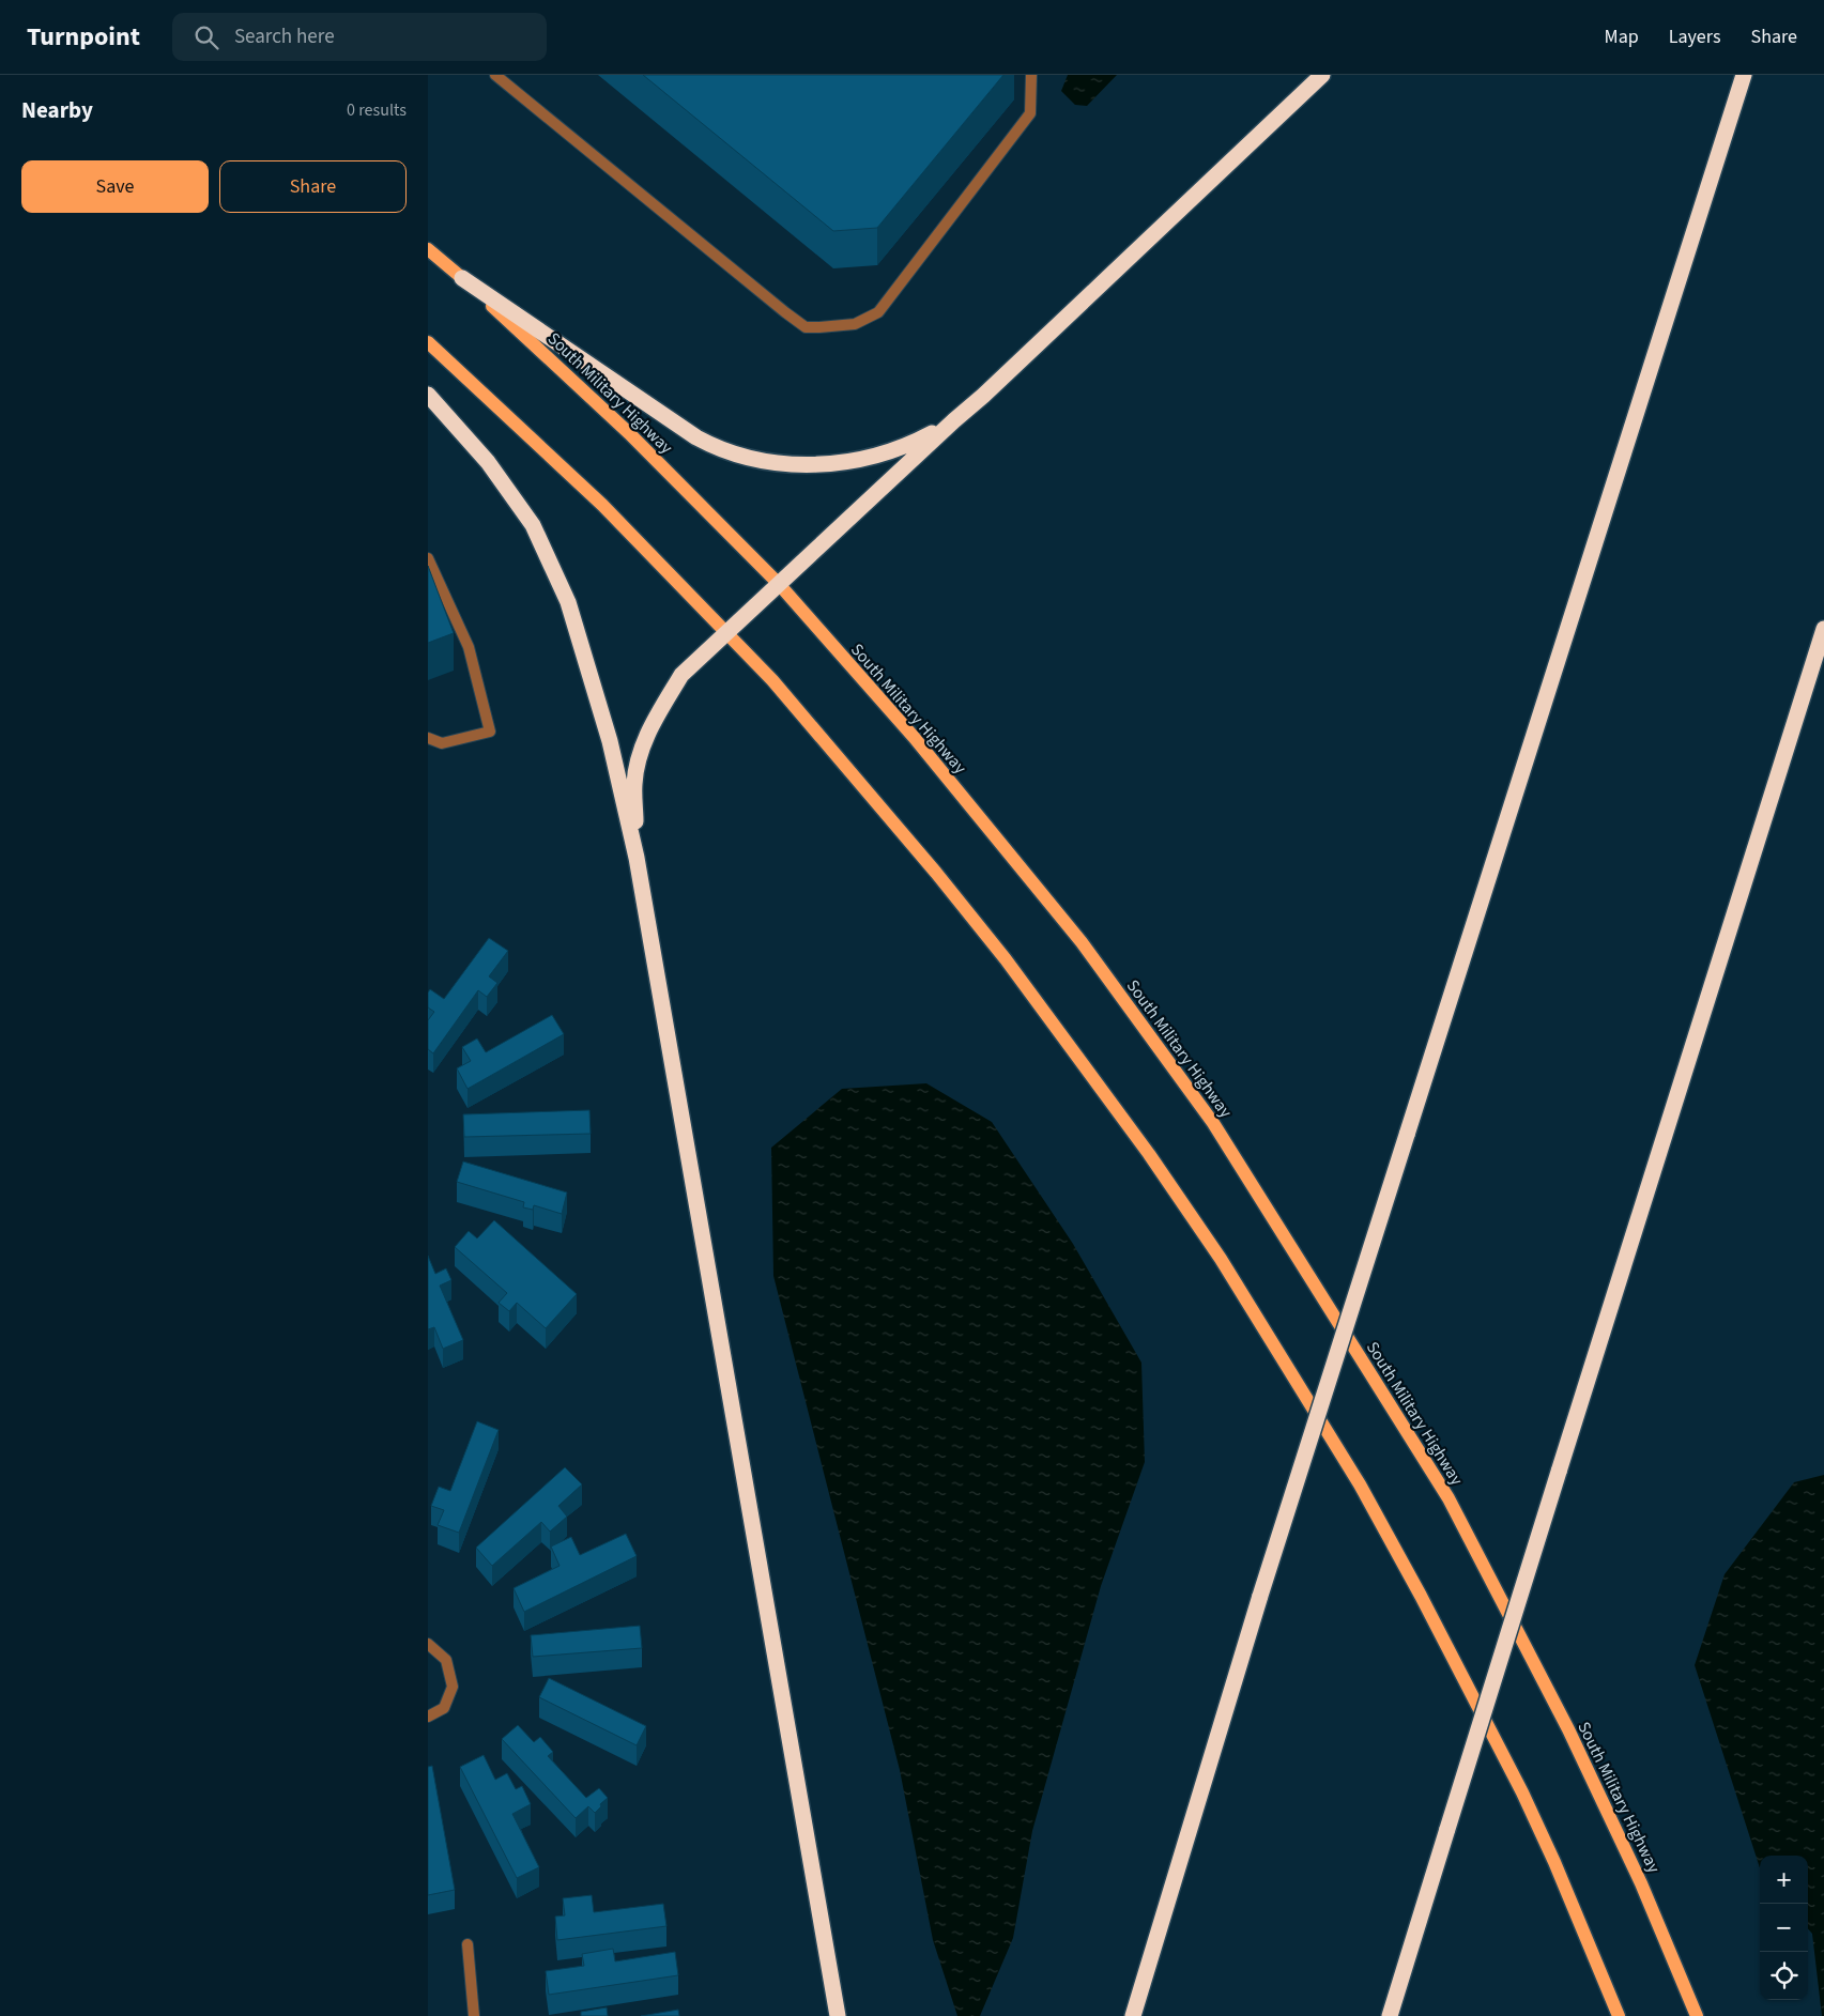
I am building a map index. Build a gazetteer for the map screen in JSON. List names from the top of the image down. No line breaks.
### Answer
{"streets":{"main road":["South Military Highway"]},"page":{"header":"Turnpoint","search":"Search here","nav":["Map","Layers","Share"],"heading":["Nearby","0 results"],"buttons":["Save","Share"],"map_buttons":["+","−"]}}
